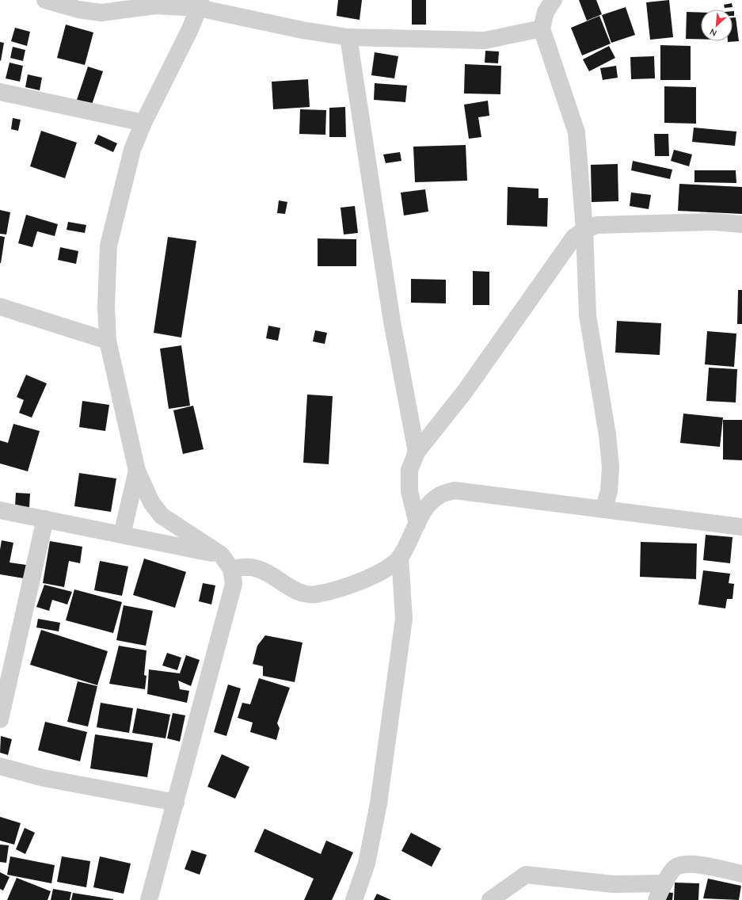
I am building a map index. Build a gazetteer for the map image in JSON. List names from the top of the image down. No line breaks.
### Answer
{"north":"bottom left"}
